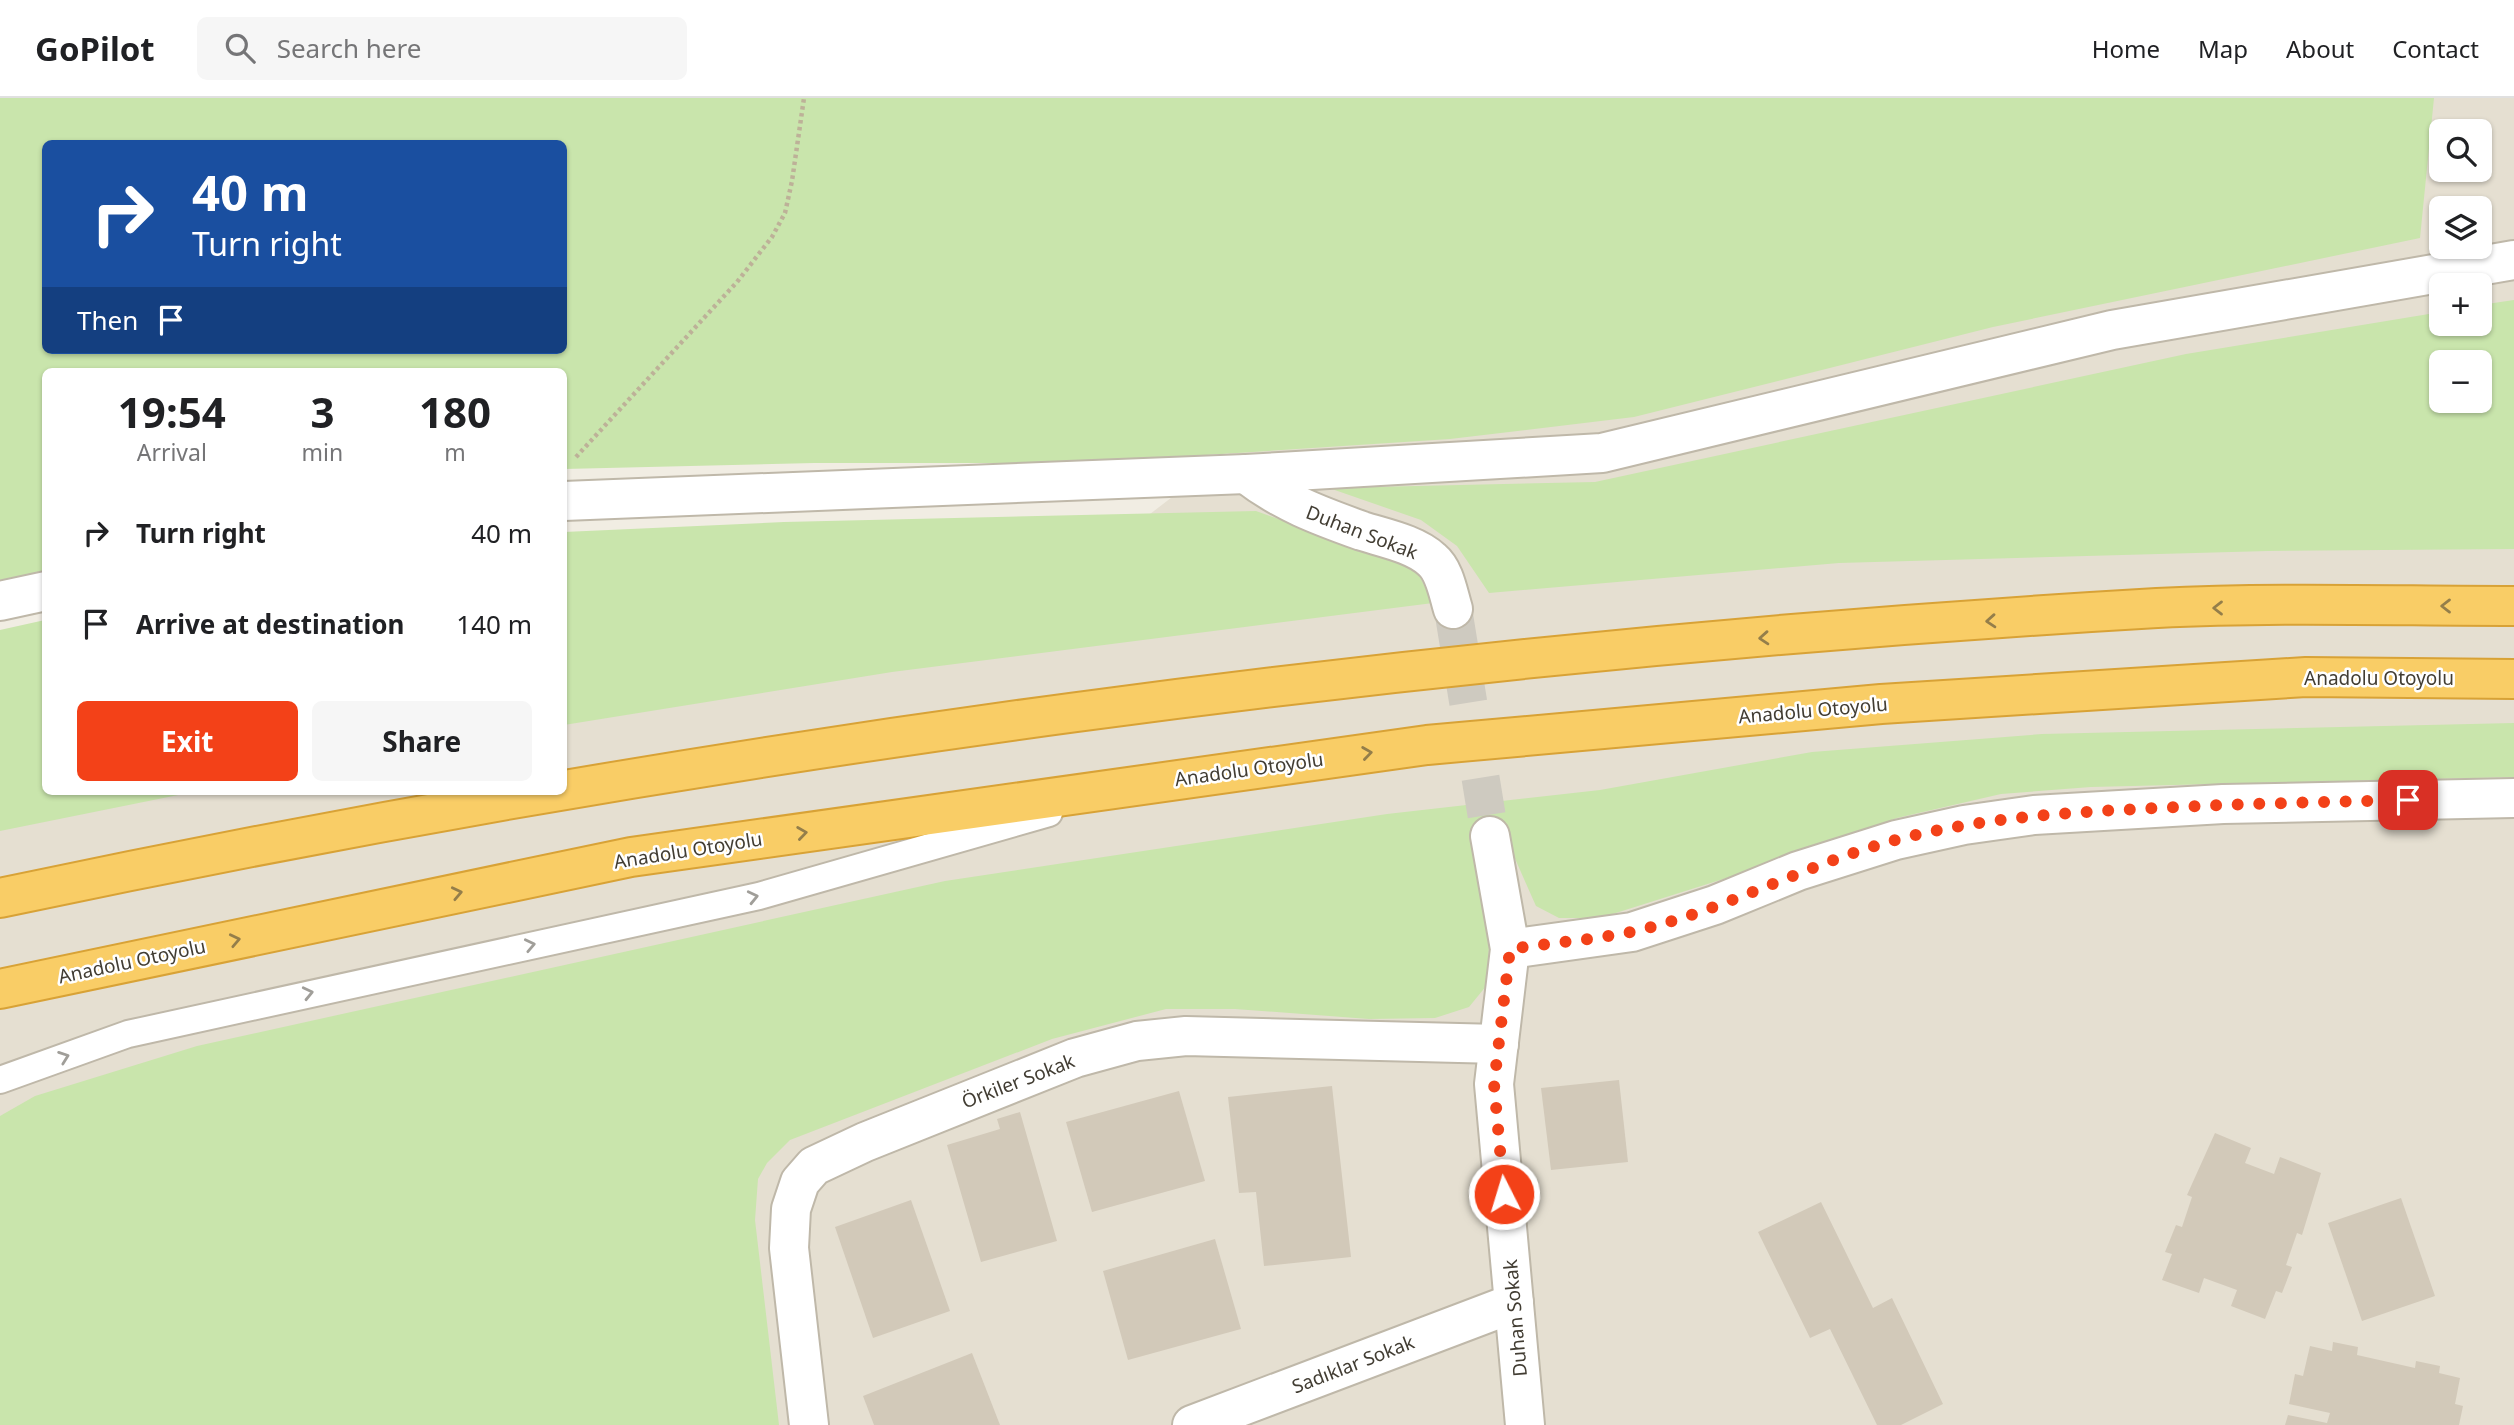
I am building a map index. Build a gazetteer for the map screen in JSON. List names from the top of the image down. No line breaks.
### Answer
{"streets":{"highway":["Anadolu Otoyolu"],"street":["Duhan Sokak","Örkiler Sokak","Sadıklar Sokak"]},"crossings":[["Duhan Sokak","Örkiler Sokak"],["Duhan Sokak","Sadıklar Sokak"]],"page":{"header":"GoPilot","search":"Search here","nav":["Home","Map","About","Contact"],"map_buttons":["+","−"],"turn":["40 m","Turn right"],"then":"Then","eta":["19:54","Arrival","3","min","180","m"],"list":[{"name":"Turn right","value":"40 m"},{"name":"Arrive at destination","value":"140 m"}],"buttons":["Exit","Share"]}}
